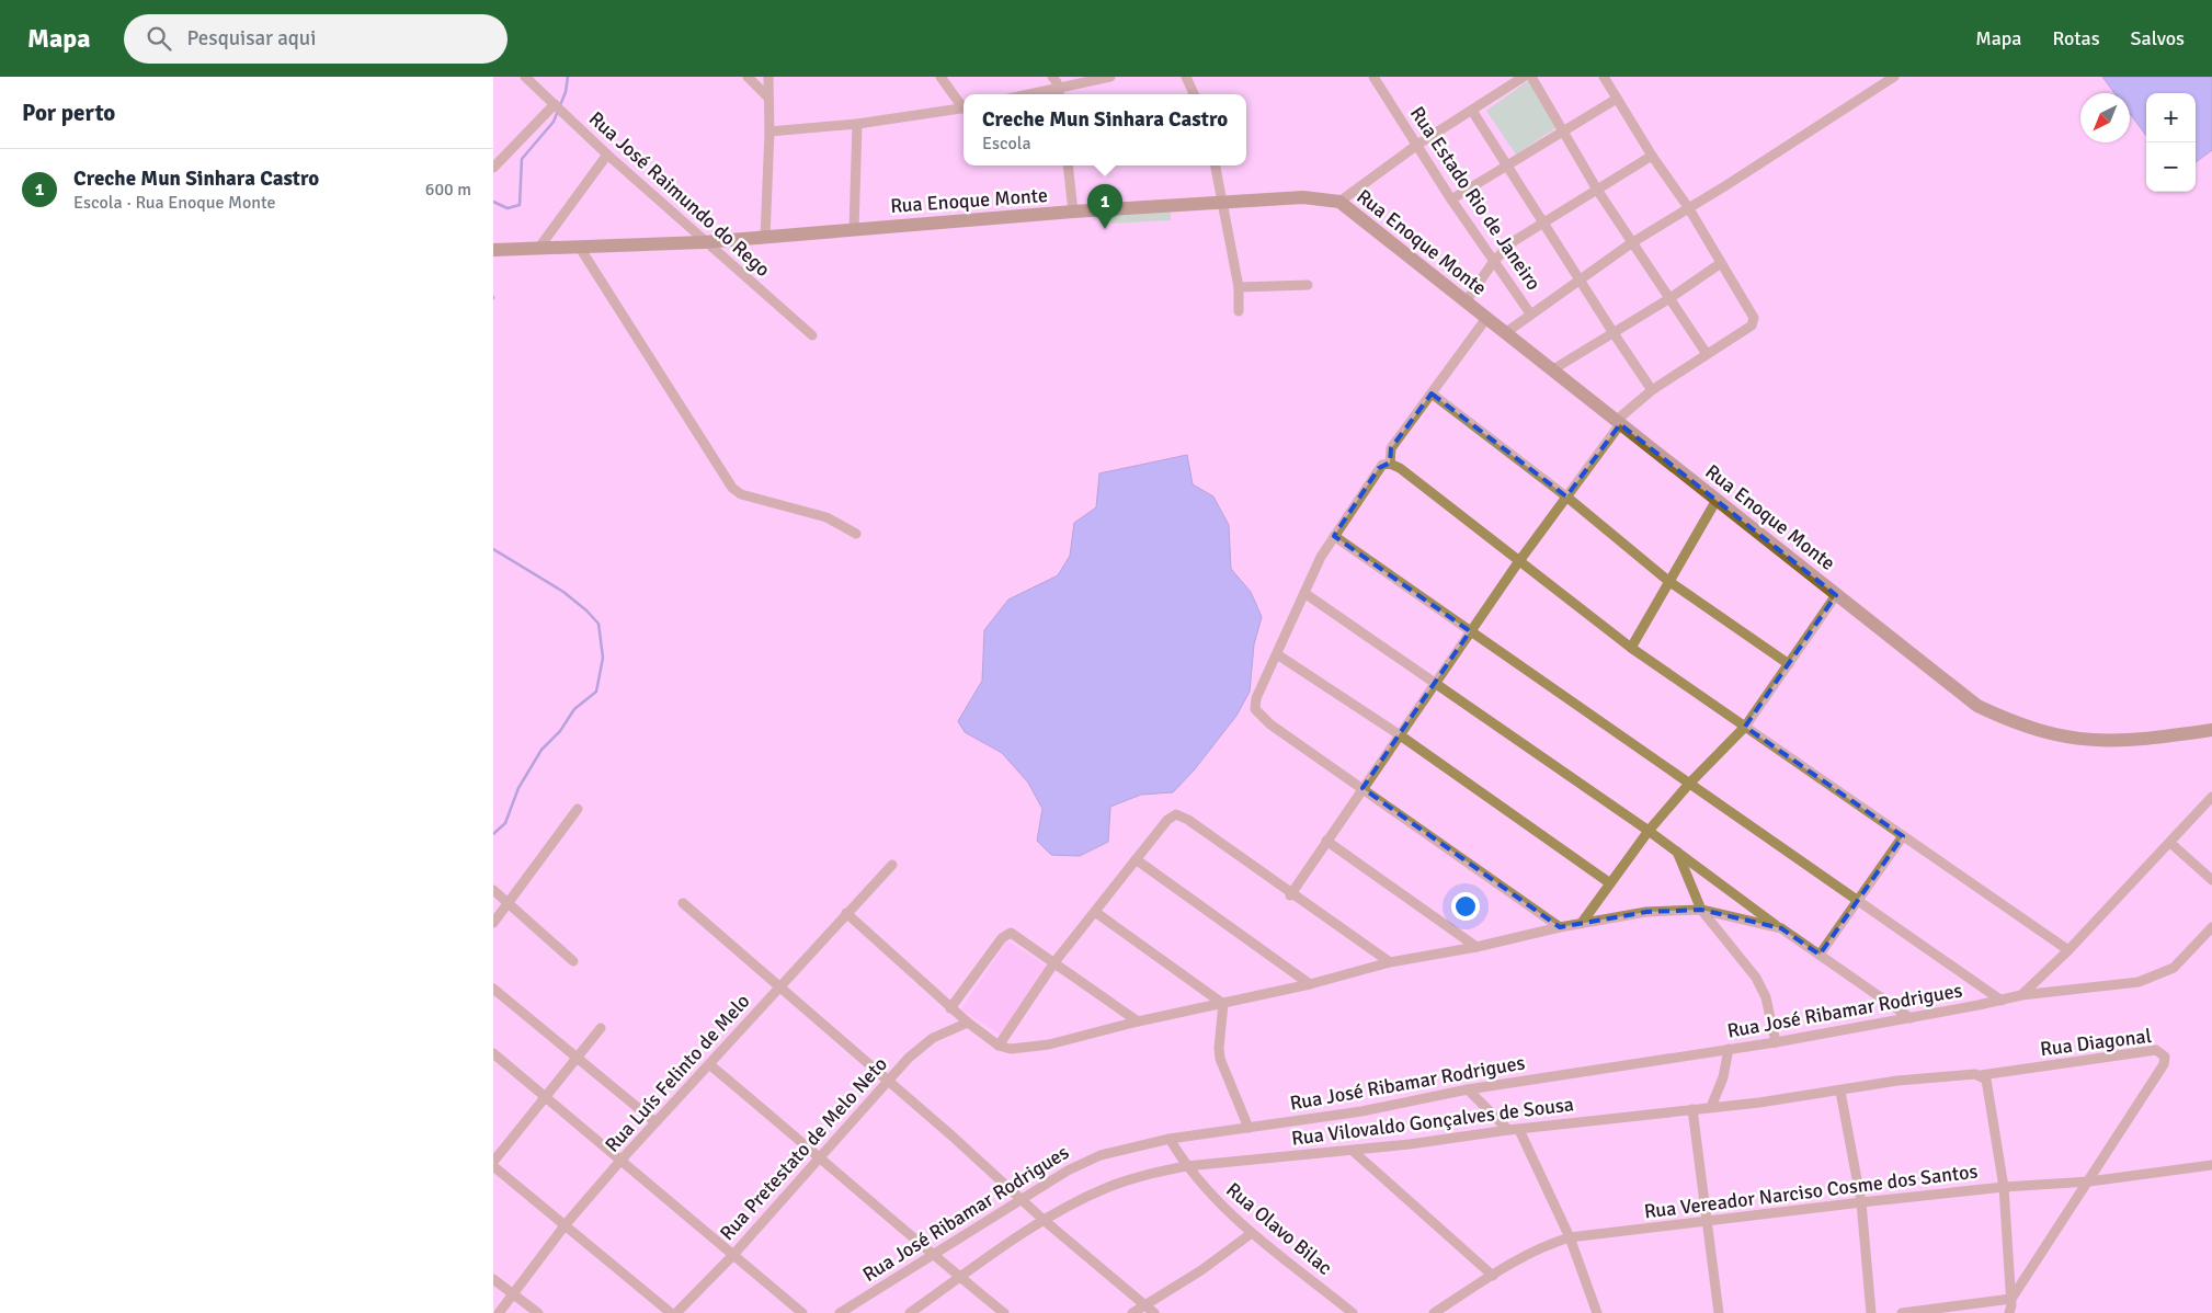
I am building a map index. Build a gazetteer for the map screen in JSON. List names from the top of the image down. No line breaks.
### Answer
{"streets":{"main road":["Rua Enoque Monte"],"street":["Rua José Raimundo do Rego","Rua Estado Rio de Janeiro","Rua José Ribamar Rodrigues","Rua Diagonal","Rua Luís Felinto de Melo","Rua Vilovaldo Gonçalves de Sousa","Rua Pretestato de Melo Neto","Rua Vereador Narciso Cosme dos Santos","Rua Olavo Bilac"]},"crossings":[["Rua José Raimundo do Rego","Rua Enoque Monte"],["Rua José Ribamar Rodrigues","Rua Olavo Bilac"],["Rua Diagonal","Rua Vilovaldo Gonçalves de Sousa"],["Rua Diagonal","Rua Vereador Narciso Cosme dos Santos"],["Rua Vilovaldo Gonçalves de Sousa","Rua Olavo Bilac"]],"north":"bottom left","page":{"header":"Mapa","search":"Pesquisar aqui","nav":["Mapa","Rotas","Salvos"],"heading":"Por perto","map_buttons":["+","−"],"popup":["Creche Mun Sinhara Castro","Escola"],"list":[{"mark":"1","name":"Creche Mun Sinhara Castro","note":"Escola · Rua Enoque Monte","value":"600 m"}],"pins":"1"}}
